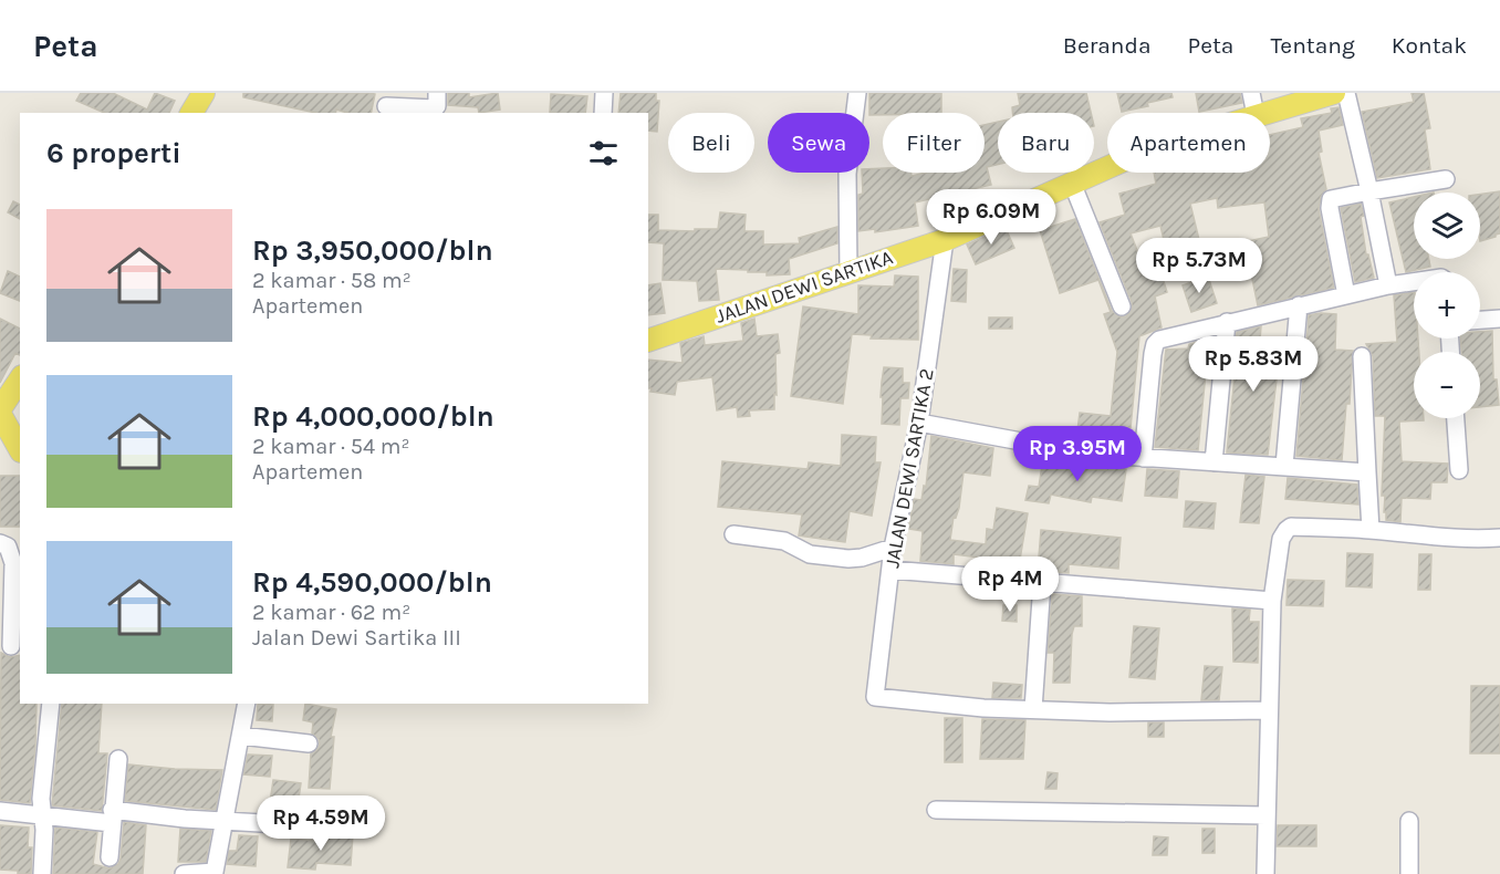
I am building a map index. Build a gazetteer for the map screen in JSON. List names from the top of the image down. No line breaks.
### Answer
{"streets":{"main road":["JALAN DEWI SARTIKA"],"street":["JALAN DEWI SARTIKA 2"]},"crossings":[["JALAN DEWI SARTIKA","JALAN DEWI SARTIKA 2"]],"page":{"header":"Peta","nav":["Beranda","Peta","Tentang","Kontak"],"chip":["Beli","Sewa","Filter","Baru","Apartemen"],"heading":"6 properti","price":["Rp 6.09M","Rp 5.73M","Rp 5.83M","Rp 3.95M","Rp 4M","Rp 4.59M"],"map_buttons":["+","−"],"list":[{"name":"Rp 3,950,000/bln","note":"2 kamar · 58 m² · Apartemen"},{"name":"Rp 4,000,000/bln","note":"2 kamar · 54 m² · Apartemen"},{"name":"Rp 4,590,000/bln","note":"2 kamar · 62 m² · Jalan Dewi Sartika III"}]}}
